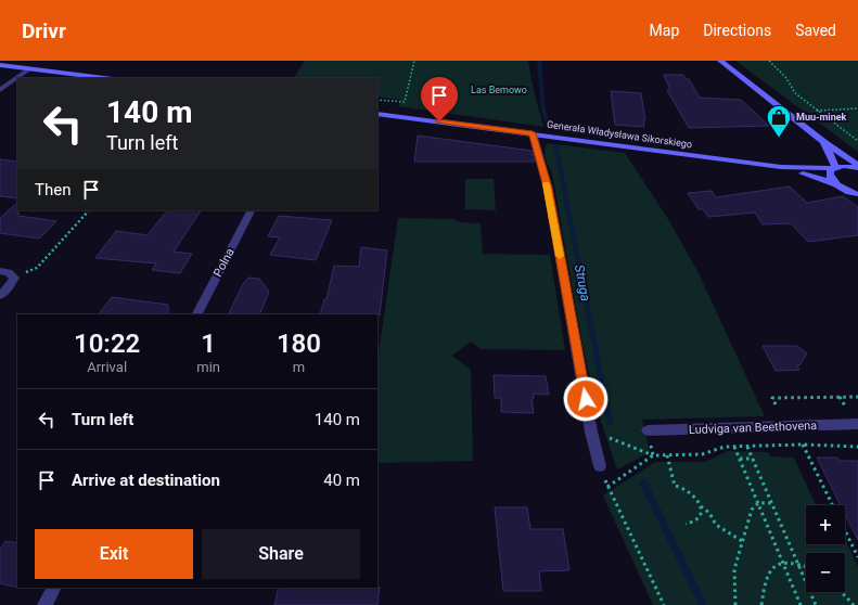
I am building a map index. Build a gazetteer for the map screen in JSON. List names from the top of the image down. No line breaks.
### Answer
{"streets":{"main road":["Generała Władysława Sikorskiego"],"street":["Polna","Ludviga van Beethovena"]},"water":["Struga"],"parks":["Las Bemowo"],"places":{"shop":["Muu-minek"]},"page":{"header":"Drivr","nav":["Map","Directions","Saved"],"turn":["140 m","Turn left"],"then":"Then","eta":["10:22","Arrival","1","min","180","m"],"list":[{"name":"Turn left","value":"140 m"},{"name":"Arrive at destination","value":"40 m"}],"map_buttons":["+","−"],"buttons":["Exit","Share"]}}
